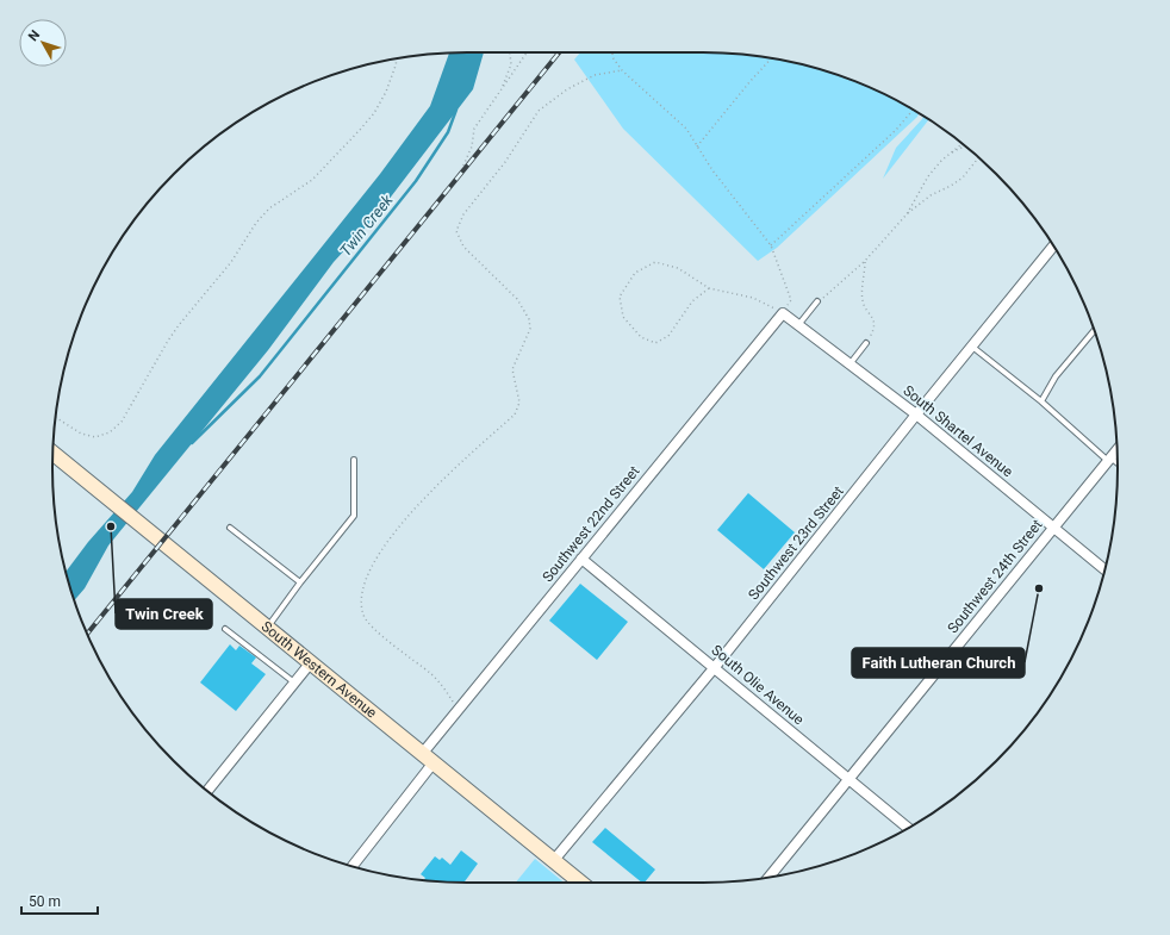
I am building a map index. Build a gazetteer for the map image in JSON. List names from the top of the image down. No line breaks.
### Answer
{"streets":{"main road":["South Western Avenue"],"street":["South Shartel Avenue","Southwest 22nd Street","Southwest 23rd Street","Southwest 24th Street","South Olie Avenue"]},"crossings":[["South Shartel Avenue","Southwest 22nd Street"],["South Shartel Avenue","Southwest 23rd Street"],["South Shartel Avenue","Southwest 24th Street"],["Southwest 22nd Street","South Western Avenue"],["Southwest 22nd Street","South Olie Avenue"],["Southwest 23rd Street","South Western Avenue"],["Southwest 23rd Street","South Olie Avenue"],["Southwest 24th Street","South Olie Avenue"]],"water":["Twin Creek"],"places":["Twin Creek","Faith Lutheran Church"],"scale_bar":"50 m","north":"top left"}
